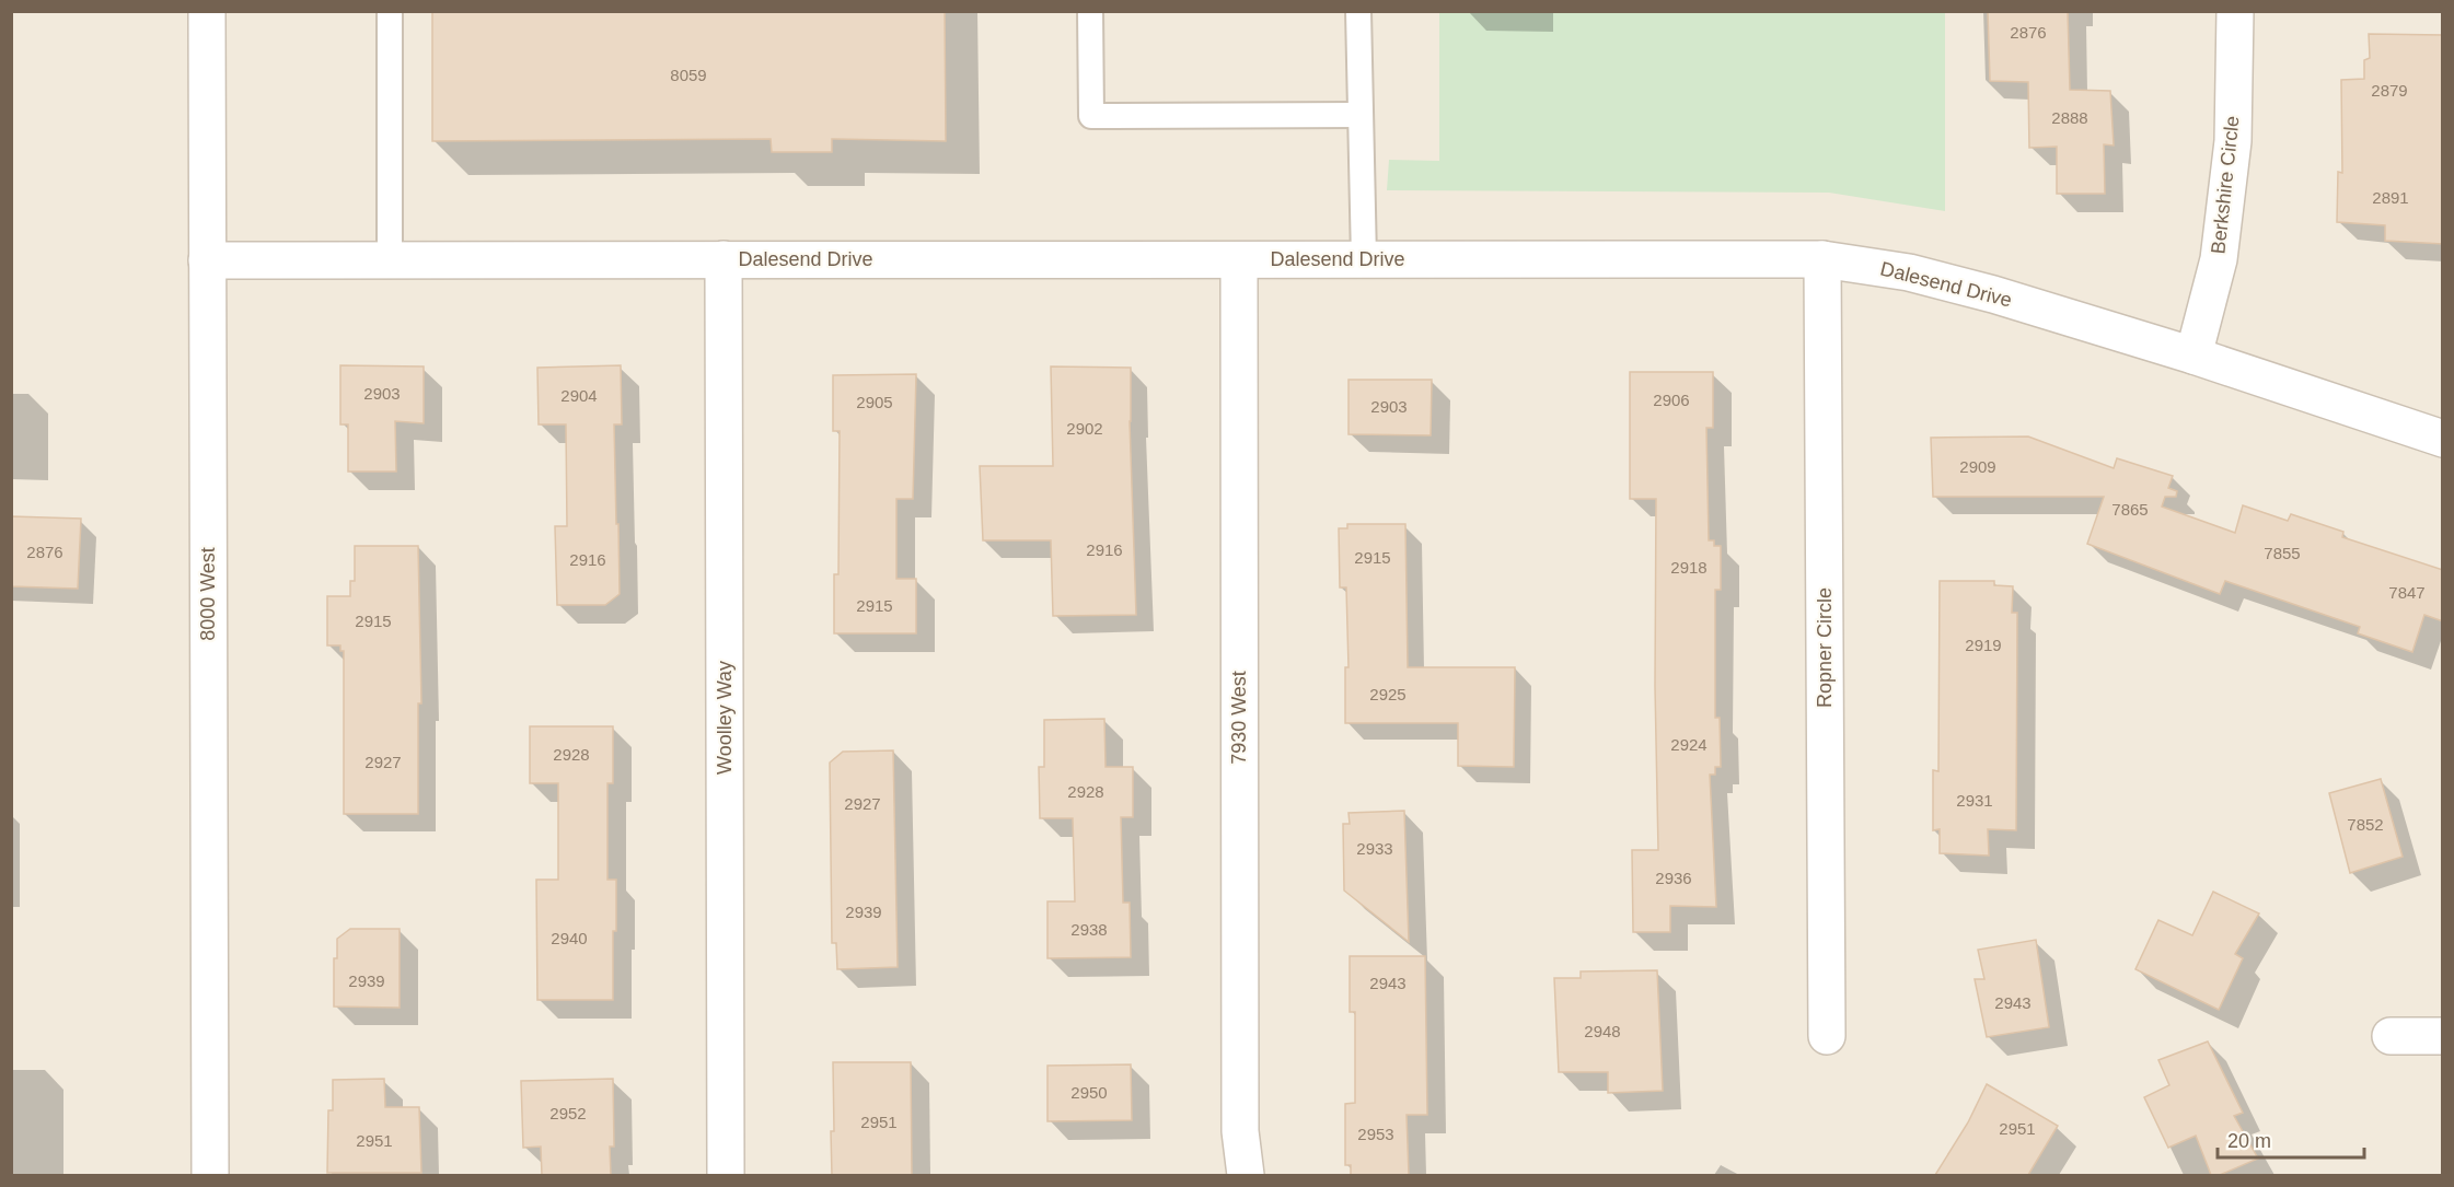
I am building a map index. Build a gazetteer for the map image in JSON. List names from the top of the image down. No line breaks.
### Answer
{"streets":{"street":["Berkshire Circle","Dalesend Drive","8000 West","Ropner Circle","Woolley Way","7930 West"]},"crossings":[["Berkshire Circle","Dalesend Drive"],["Dalesend Drive","8000 West"],["Dalesend Drive","Ropner Circle"],["Dalesend Drive","Woolley Way"],["Dalesend Drive","7930 West"]],"house_numbers":["2876","8059","2879","2888","2891","2903","2904","2906","2905","2903","2902","2909","7865","2916","2876","7855","2915","2916","2918","7847","2915","2915","2919","2925","2924","2928","2927","2928","2931","2927","7852","2933","2936","2939","2938","2940","2939","2943","2943","2948","2950","2952","2951","2951","2953","2951"],"scale_bar":"20 m"}
